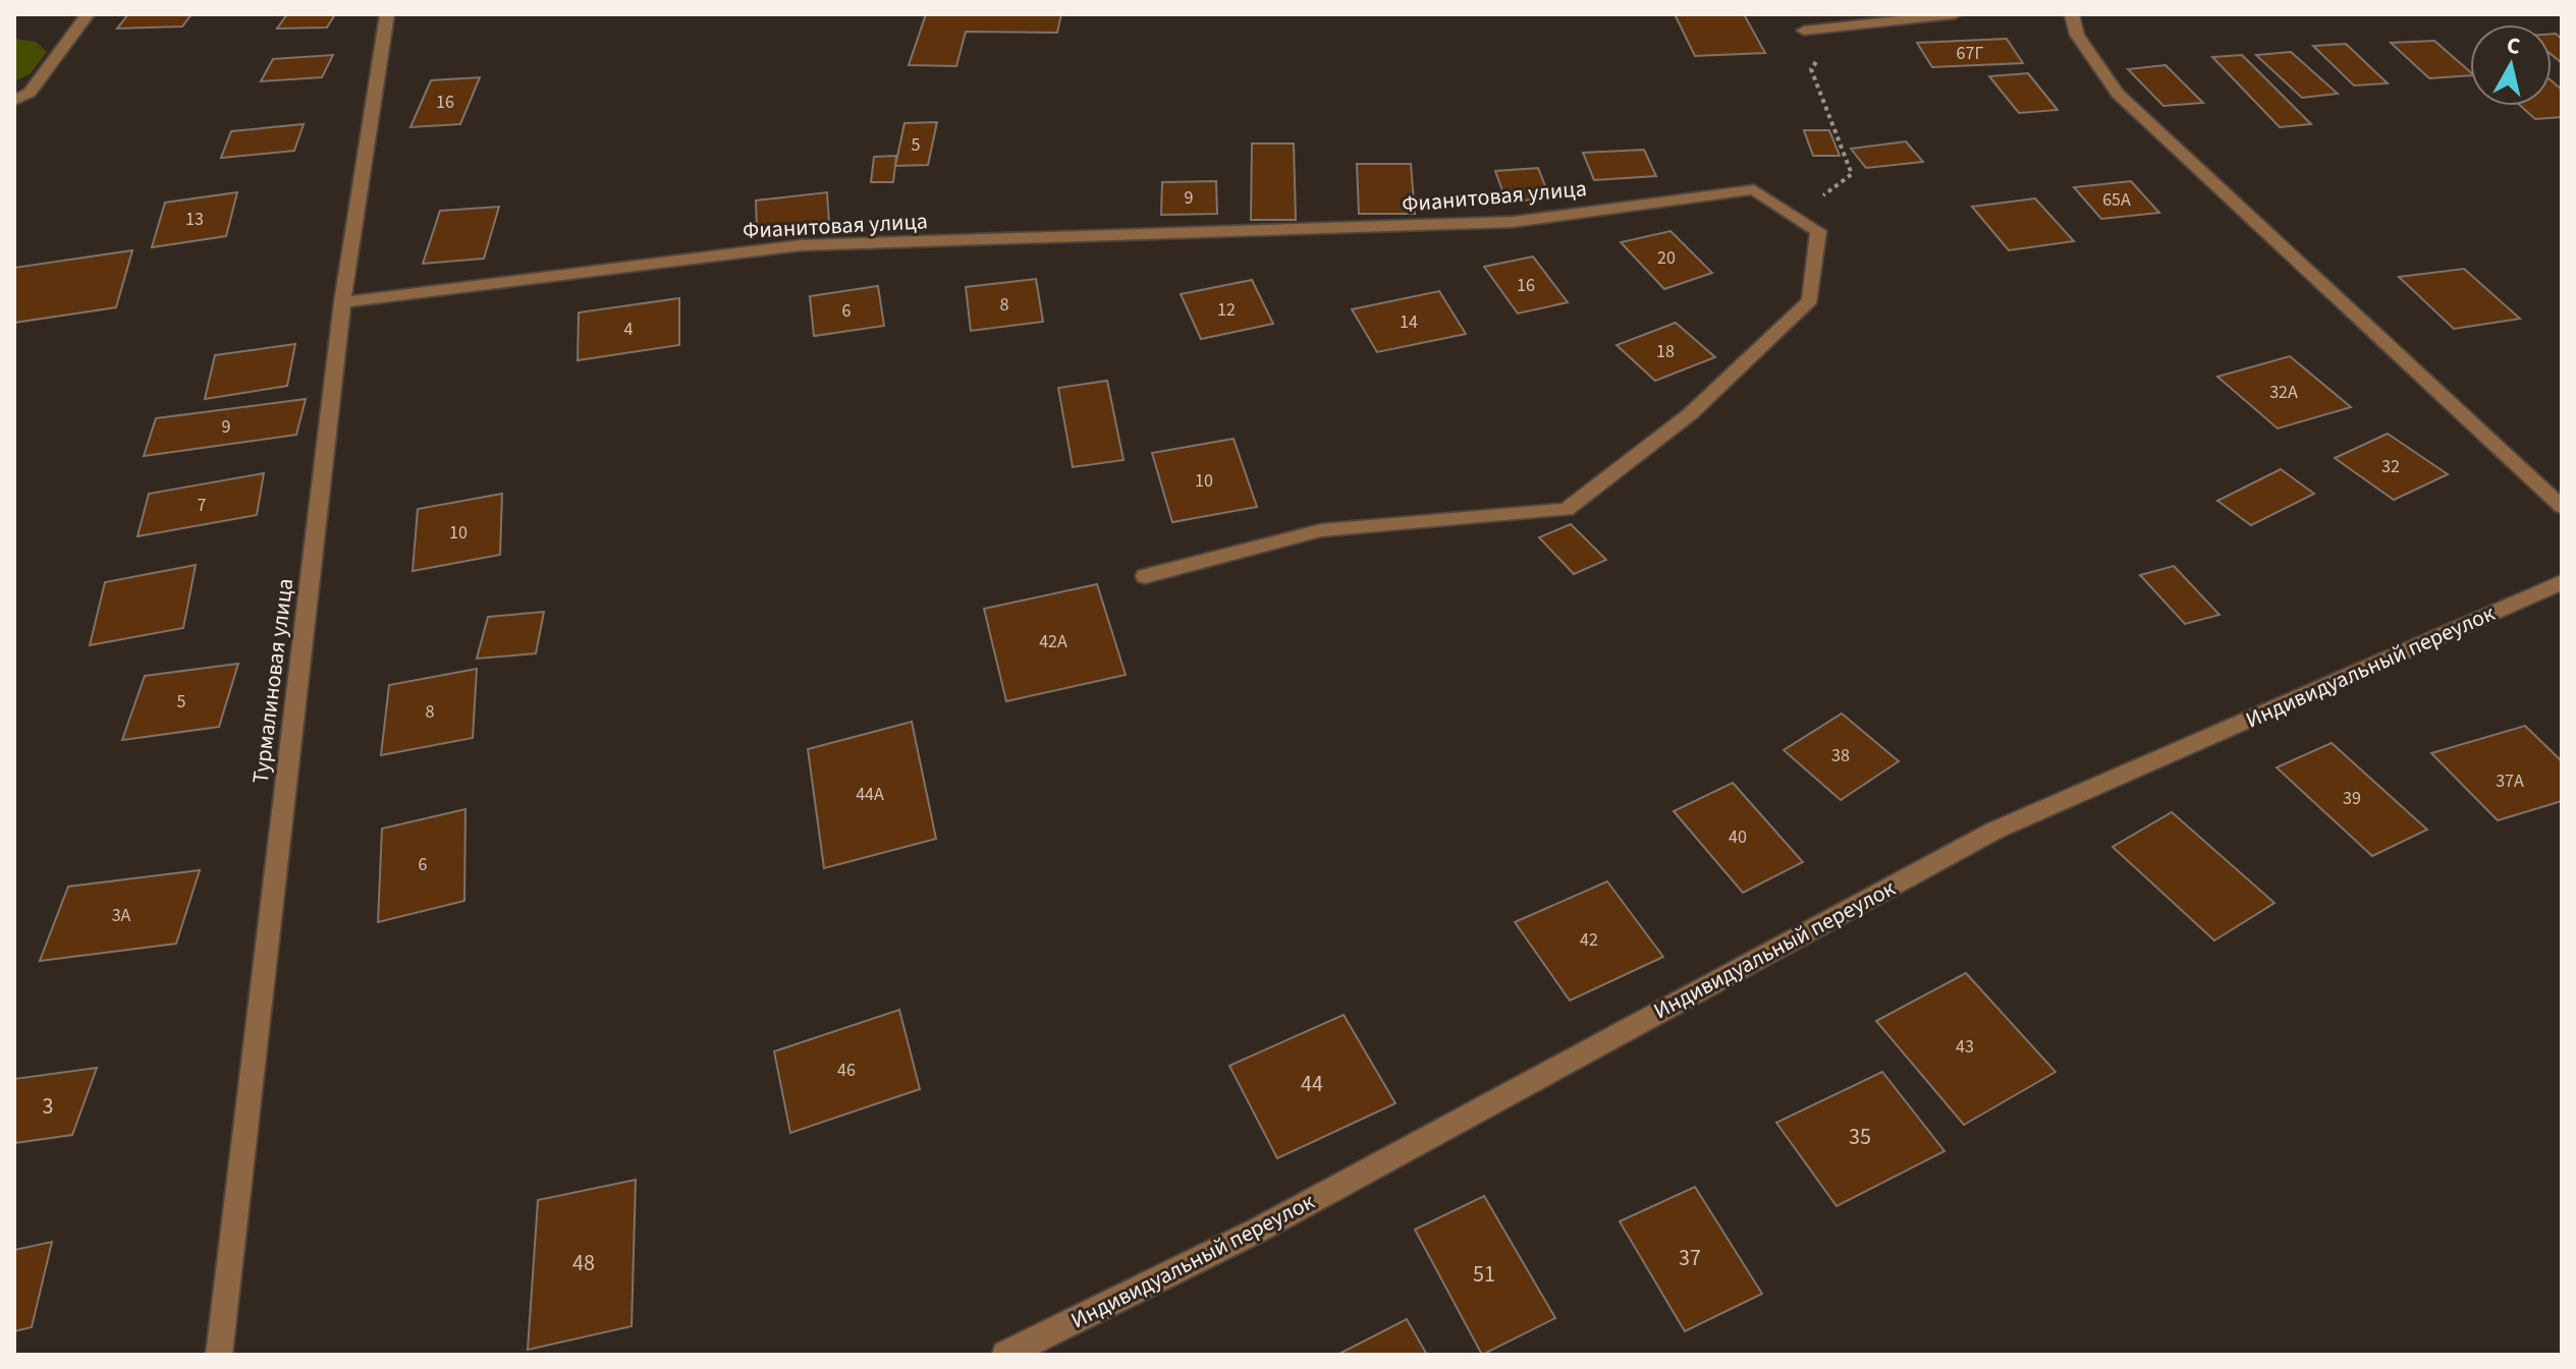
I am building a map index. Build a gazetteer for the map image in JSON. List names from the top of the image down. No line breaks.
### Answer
{"streets":{"street":["Фианитовая улица","Индивидуальный переулок","Турмалиновая улица"]},"crossings":[["Фианитовая улица","Турмалиновая улица"]],"house_numbers":["67Г","16","5","9","65А","13","20","16","8","12","6","14","4","18","32А","9","32","10","7","10","42А","5","8","38","37А","44А","39","40","6","3А","42","43","46","44","3","35","37","48","51"],"north":"top"}
